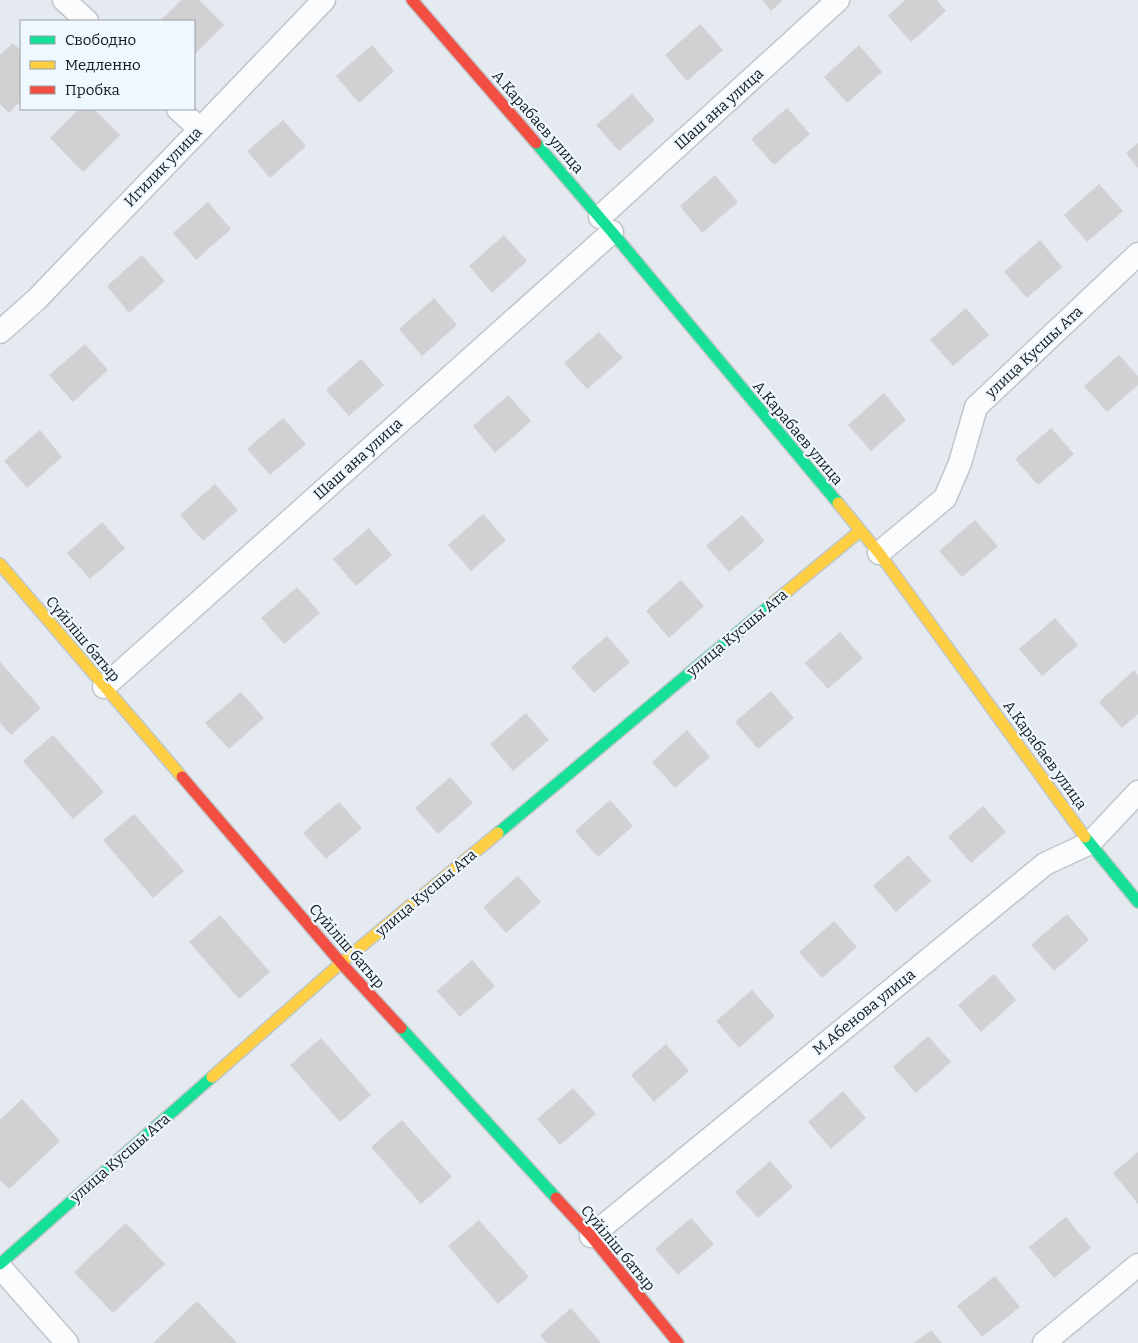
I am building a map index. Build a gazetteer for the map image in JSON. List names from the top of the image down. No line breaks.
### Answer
{"streets":{"street":["Шаш ана улица","А.Карабаев улица","Игилик улица","улица Кусшы Ата","Сүйіліш батыр","М.Абенова улица"]},"crossings":[["Шаш ана улица","А.Карабаев улица"],["Шаш ана улица","Сүйіліш батыр"],["А.Карабаев улица","улица Кусшы Ата"],["А.Карабаев улица","М.Абенова улица"],["улица Кусшы Ата","Сүйіліш батыр"],["Сүйіліш батыр","М.Абенова улица"]],"legend":["Свободно","Медленно","Пробка"]}
